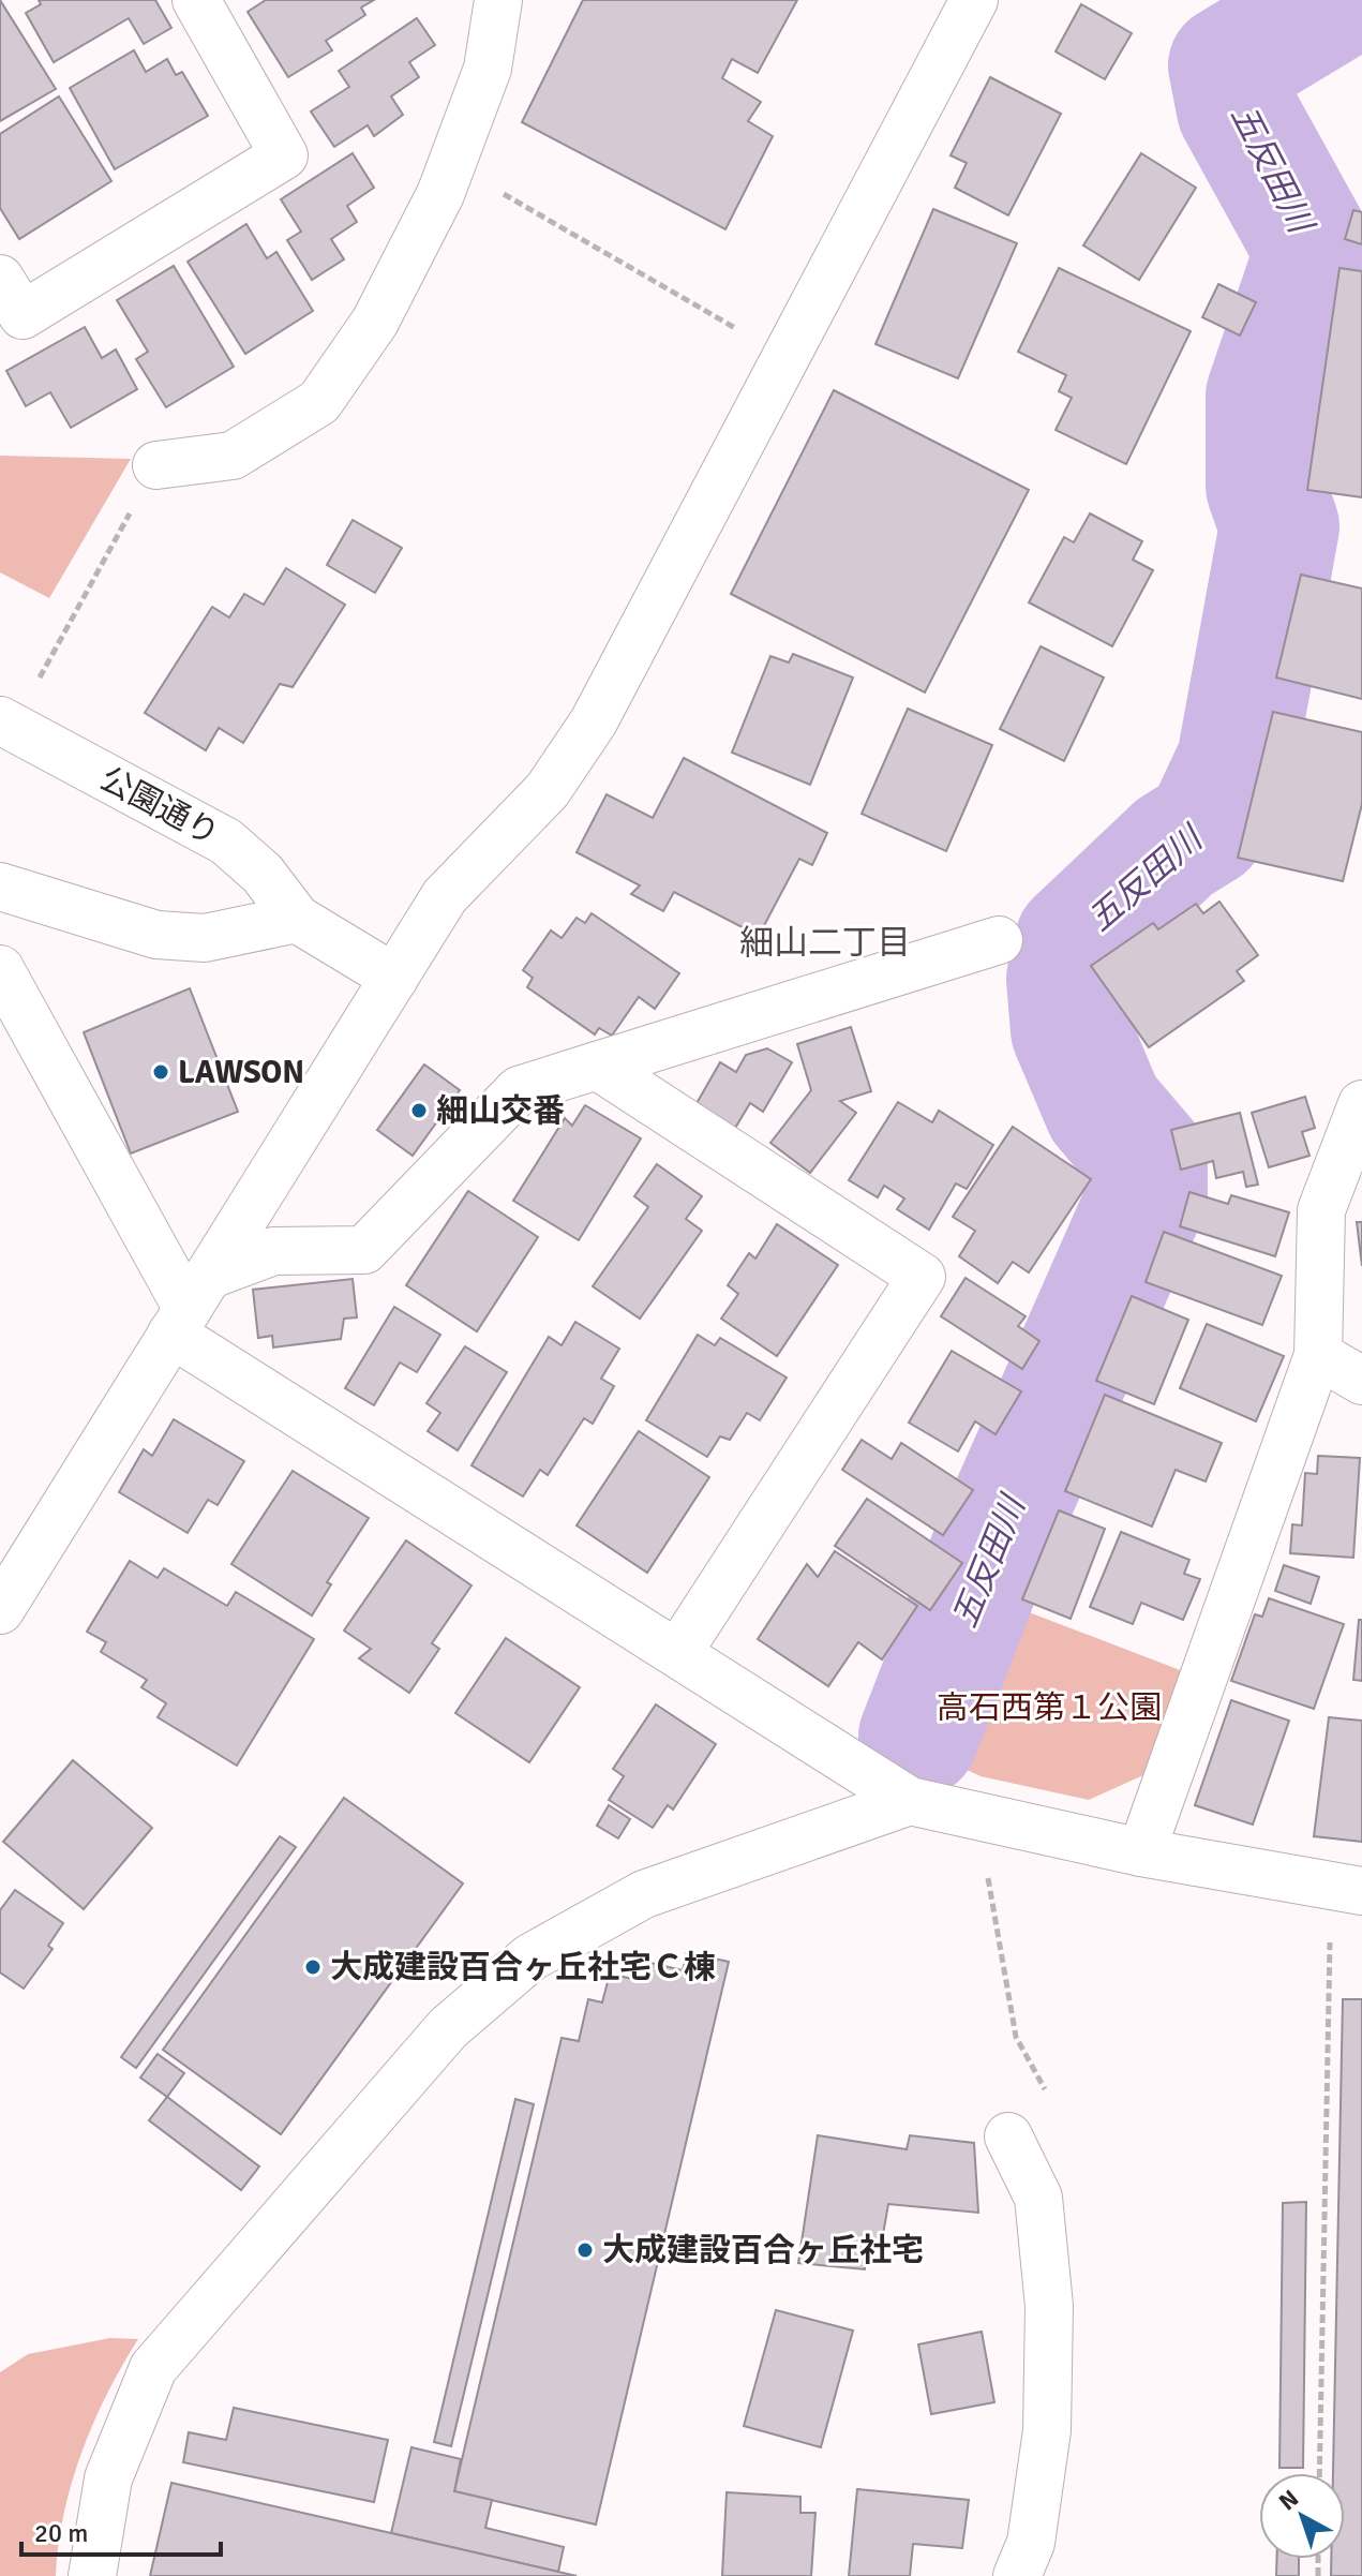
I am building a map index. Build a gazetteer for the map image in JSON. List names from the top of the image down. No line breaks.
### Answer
{"streets":{"street":["公園通り"]},"districts":["細山二丁目"],"water":["五反田川"],"parks":["高石西第１公園"],"places":["LAWSON","細山交番","大成建設百合ヶ丘社宅Ｃ棟","大成建設百合ヶ丘社宅"],"scale_bar":"20 m","north":"top left"}
